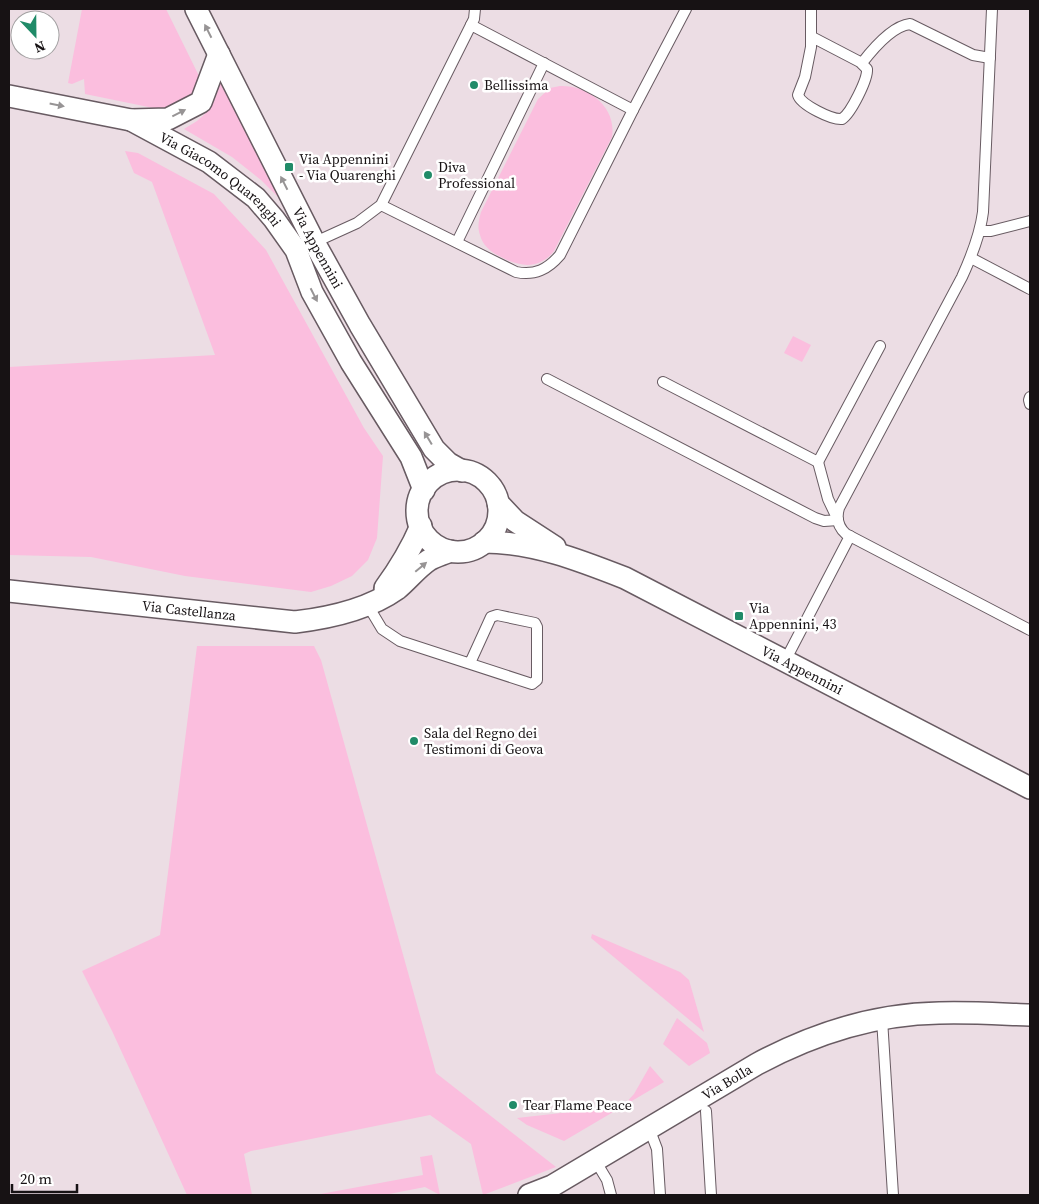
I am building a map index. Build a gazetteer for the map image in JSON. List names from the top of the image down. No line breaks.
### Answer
{"streets":{"street":["Via Giacomo Quarenghi","Via Appennini","Via Castellanza","Via Bolla"]},"crossings":[["Via Giacomo Quarenghi","Via Appennini"],["Via Appennini","Via Castellanza"]],"one_way":["Via Giacomo Quarenghi"],"places":{"other":["Bellissima","Diva Professional","Sala del Regno dei Testimoni di Geova","Tear Flame Peace"],"transit":["Via Appennini - Via Quarenghi","Via Appennini, 43"]},"scale_bar":"20 m","north":"bottom"}
